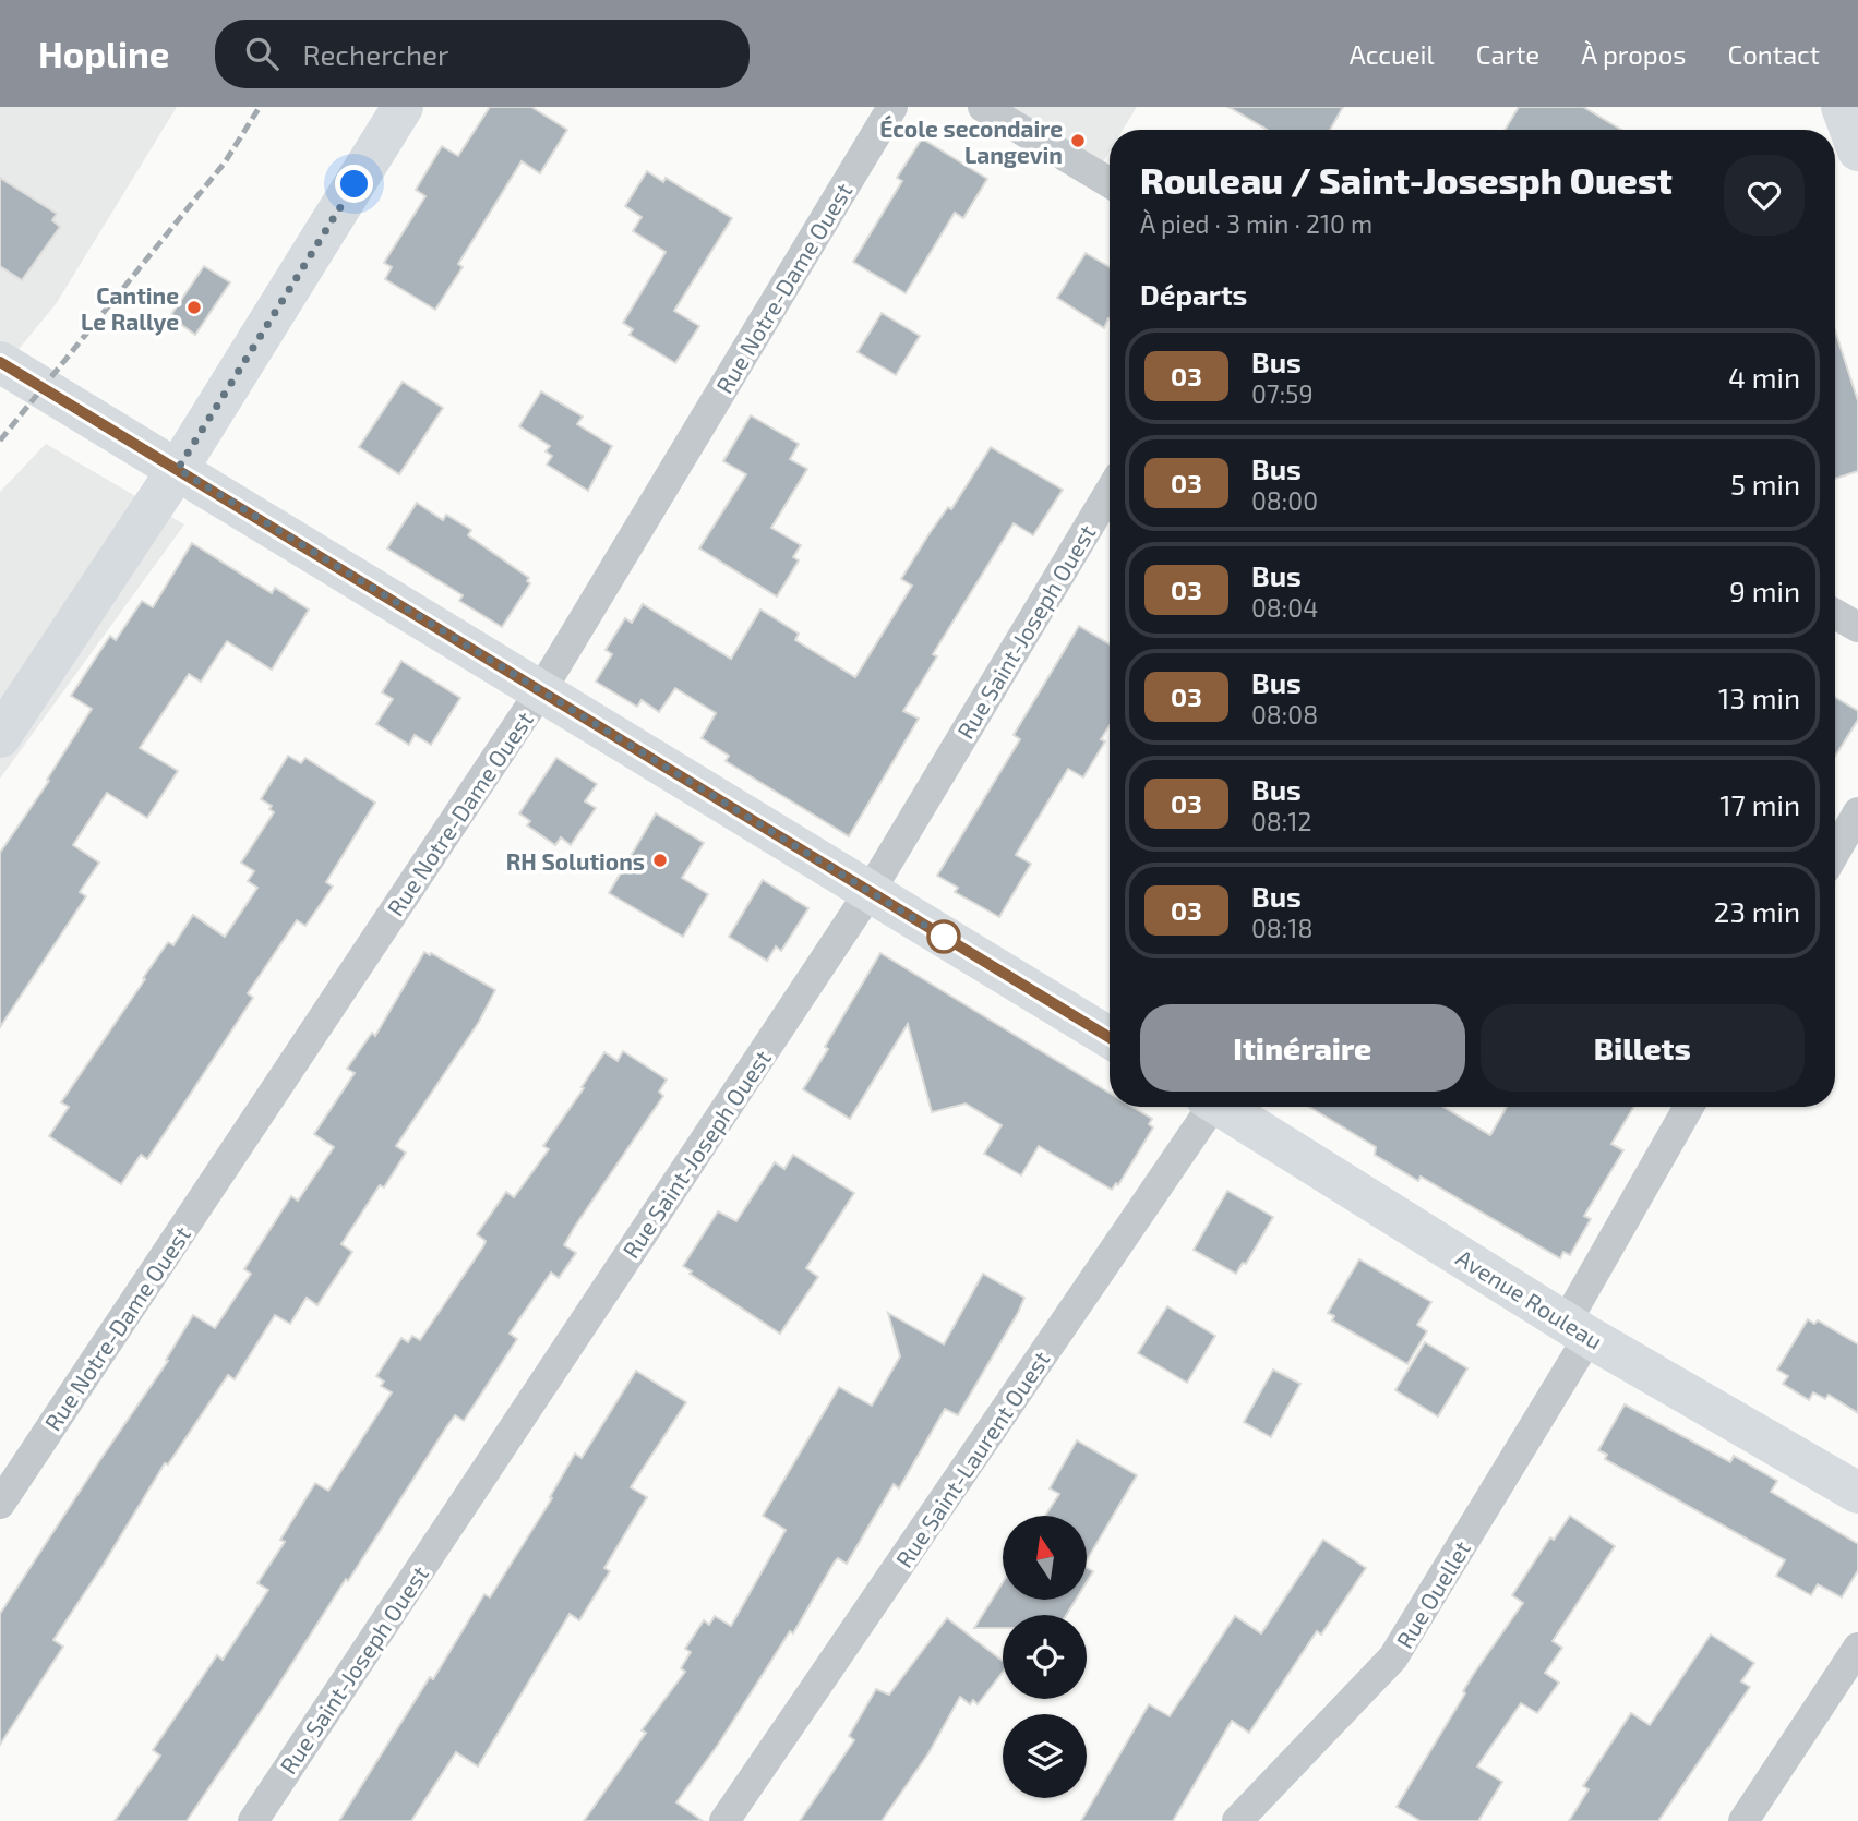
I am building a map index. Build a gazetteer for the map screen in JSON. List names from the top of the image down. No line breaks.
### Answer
{"streets":{"street":["Rue Notre-Dame Ouest","Rue Saint-Joseph Ouest","Avenue Rouleau","Rue Saint-Laurent Ouest","Rue Ouellet"]},"crossings":[["Avenue Rouleau","Rue Ouellet"]],"places":["École secondaire Langevin","Cantine Le Rallye","RH Solutions"],"lines":["bus line 03"],"north":"top","page":{"header":"Hopline","search":"Rechercher","nav":["Accueil","Carte","À propos","Contact"],"heading":[["Rouleau / Saint-Josesph Ouest","À pied · 3 min · 210 m"],"Départs"],"list":[{"mark":"03","name":"Bus","note":"07:59","value":"4 min"},{"mark":"03","name":"Bus","note":"08:00","value":"5 min"},{"mark":"03","name":"Bus","note":"08:04","value":"9 min"},{"mark":"03","name":"Bus","note":"08:08","value":"13 min"},{"mark":"03","name":"Bus","note":"08:12","value":"17 min"},{"mark":"03","name":"Bus","note":"08:18","value":"23 min"}],"buttons":["Itinéraire","Billets"]}}
